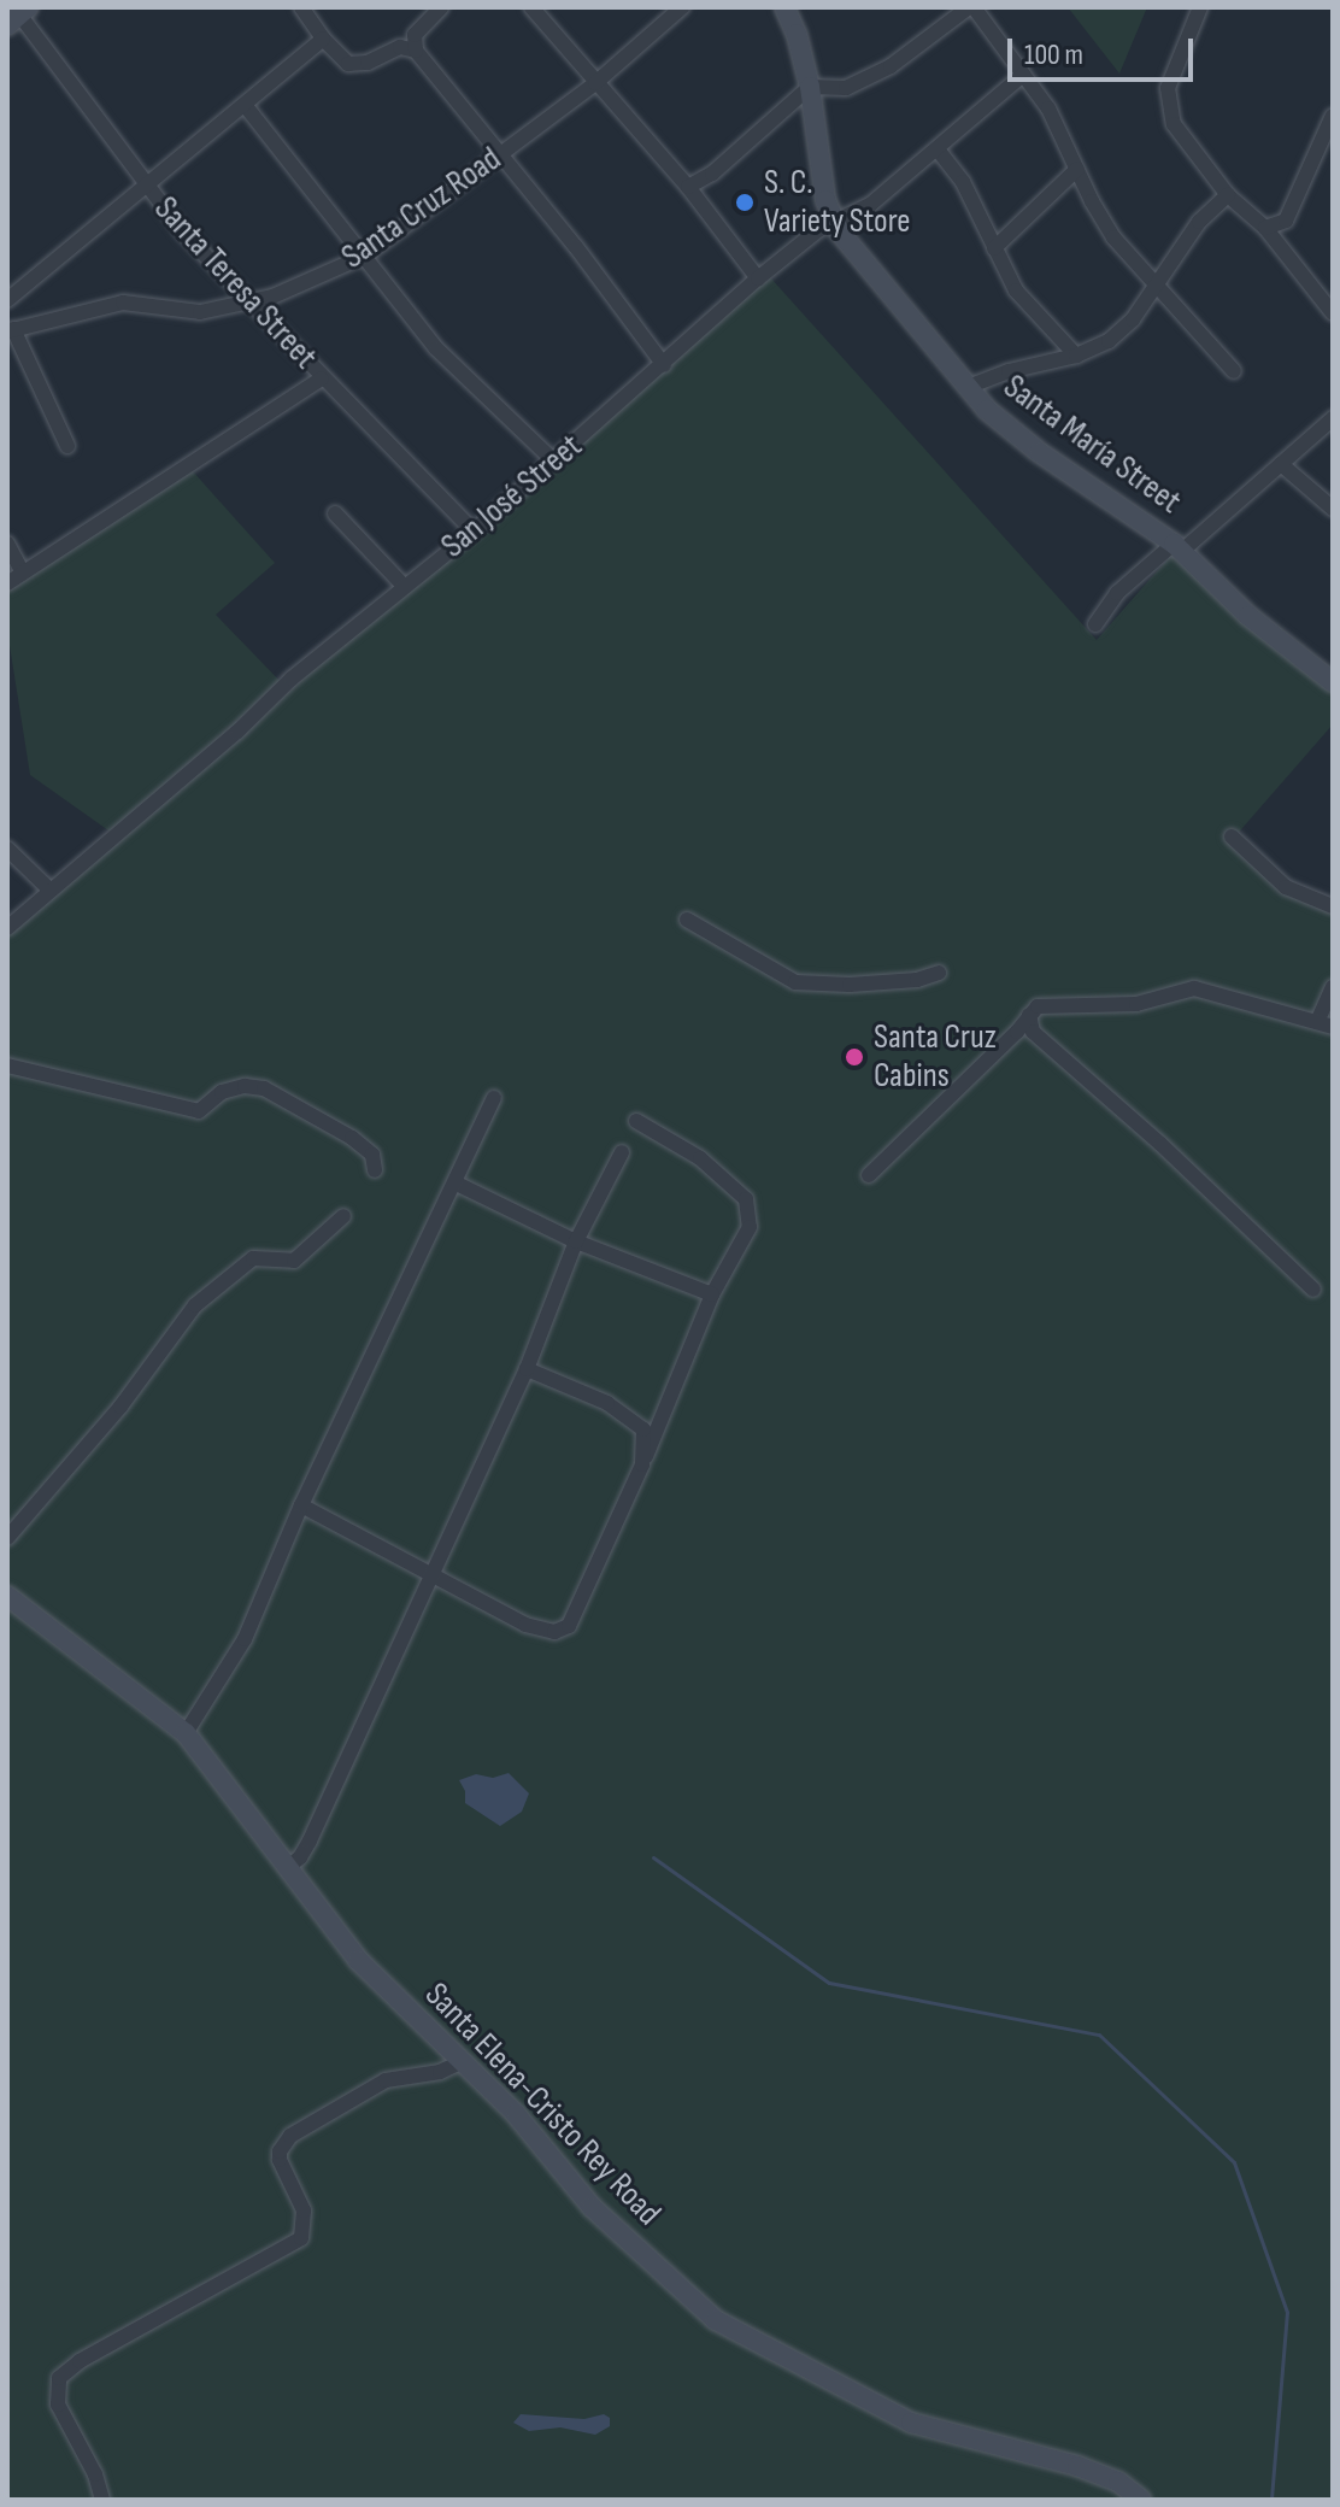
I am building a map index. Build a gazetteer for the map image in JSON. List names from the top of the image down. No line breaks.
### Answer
{"streets":{"main road":["Santa María Street","Santa Elena-Cristo Rey Road"],"street":["Santa Cruz Road","Santa Teresa Street","San José Street"]},"crossings":[["Santa Cruz Road","Santa Teresa Street"],["Santa Teresa Street","San José Street"],["Santa María Street","San José Street"]],"places":["S. C. Variety Store","Santa Cruz Cabins"],"scale_bar":"100 m"}
